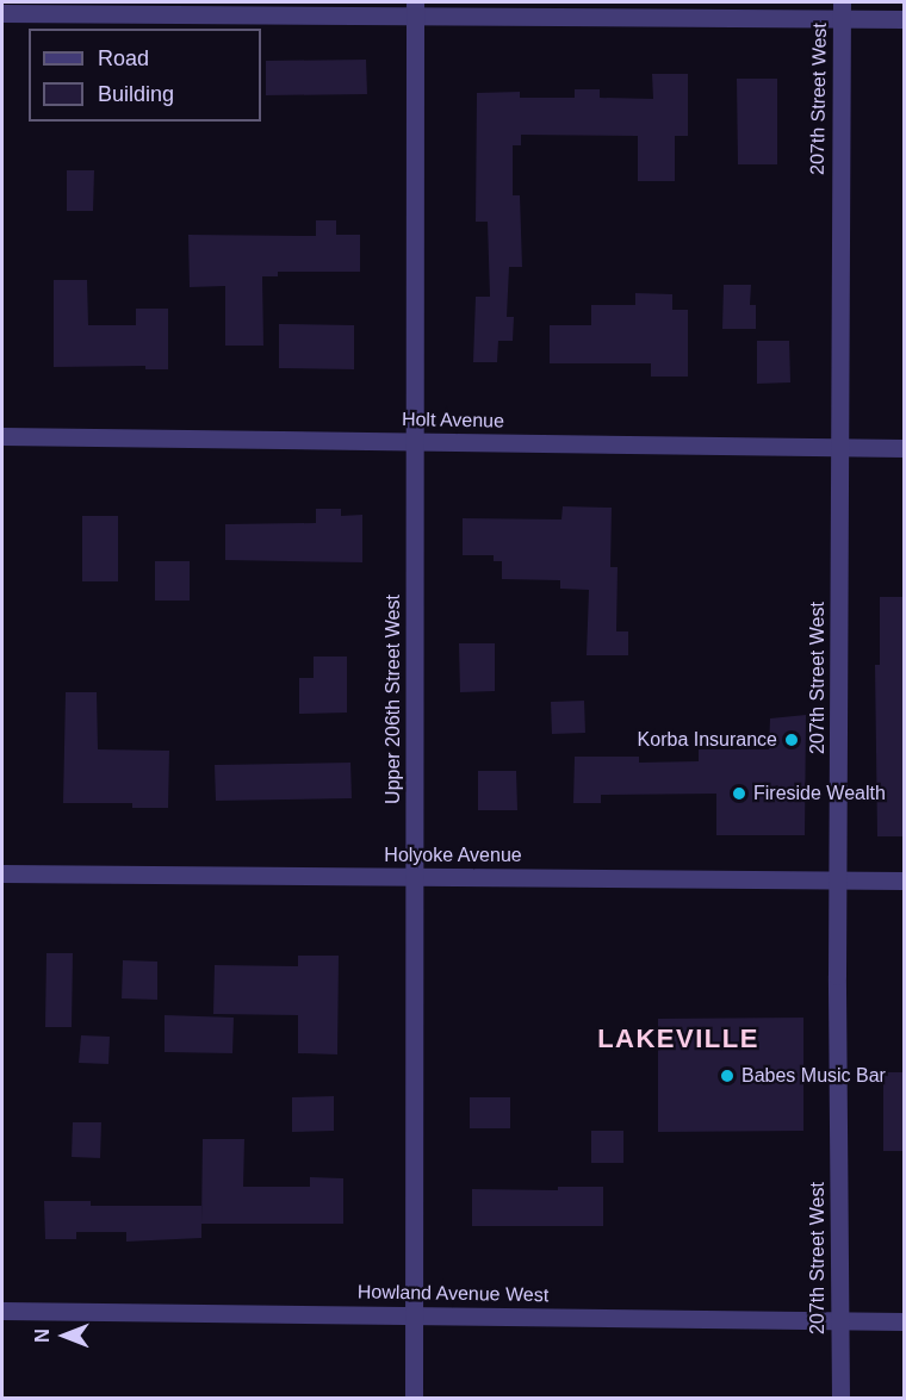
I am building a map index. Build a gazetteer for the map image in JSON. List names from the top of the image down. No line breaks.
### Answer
{"streets":{"street":["207th Street West","Holt Avenue","Upper 206th Street West","Holyoke Avenue","Howland Avenue West"]},"crossings":[["207th Street West","Holt Avenue"],["207th Street West","Holyoke Avenue"],["207th Street West","Howland Avenue West"],["Holt Avenue","Upper 206th Street West"],["Upper 206th Street West","Holyoke Avenue"],["Upper 206th Street West","Howland Avenue West"]],"districts":["LAKEVILLE"],"places":["Korba Insurance","Fireside Wealth","Babes Music Bar"],"legend":["Road","Building"],"north":"left"}
